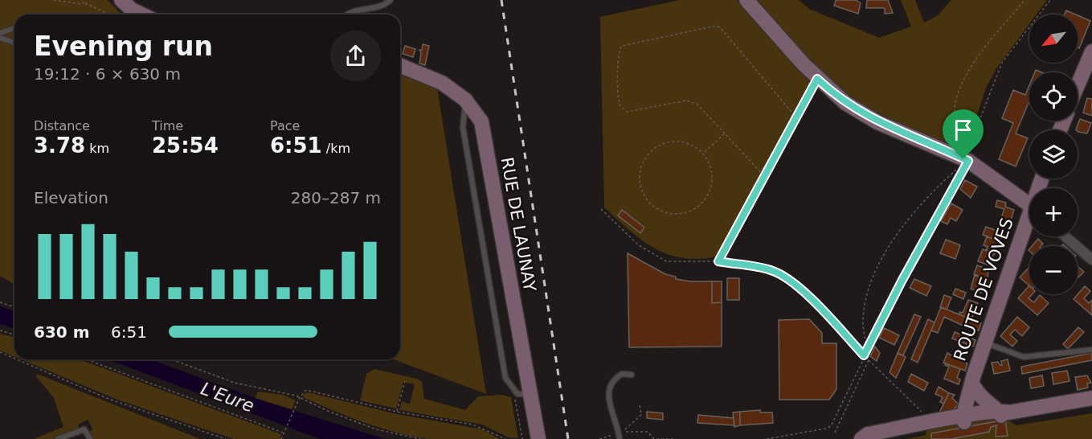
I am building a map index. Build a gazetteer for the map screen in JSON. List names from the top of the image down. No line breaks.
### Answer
{"streets":{"street":["RUE DE LAUNAY","ROUTE DE VOVES"]},"water":["L'Eure"],"north":"bottom left","page":{"map_buttons":["+","−"],"heading":["Evening run","19:12 · 6 × 630 m"],"stats":[["Distance","3.78 km"],["Time","25:54"],["Pace","6:51 /km"]],"chart":["Elevation","280–287 m"],"list":[{"name":"630 m","note":"6:51"}]}}
